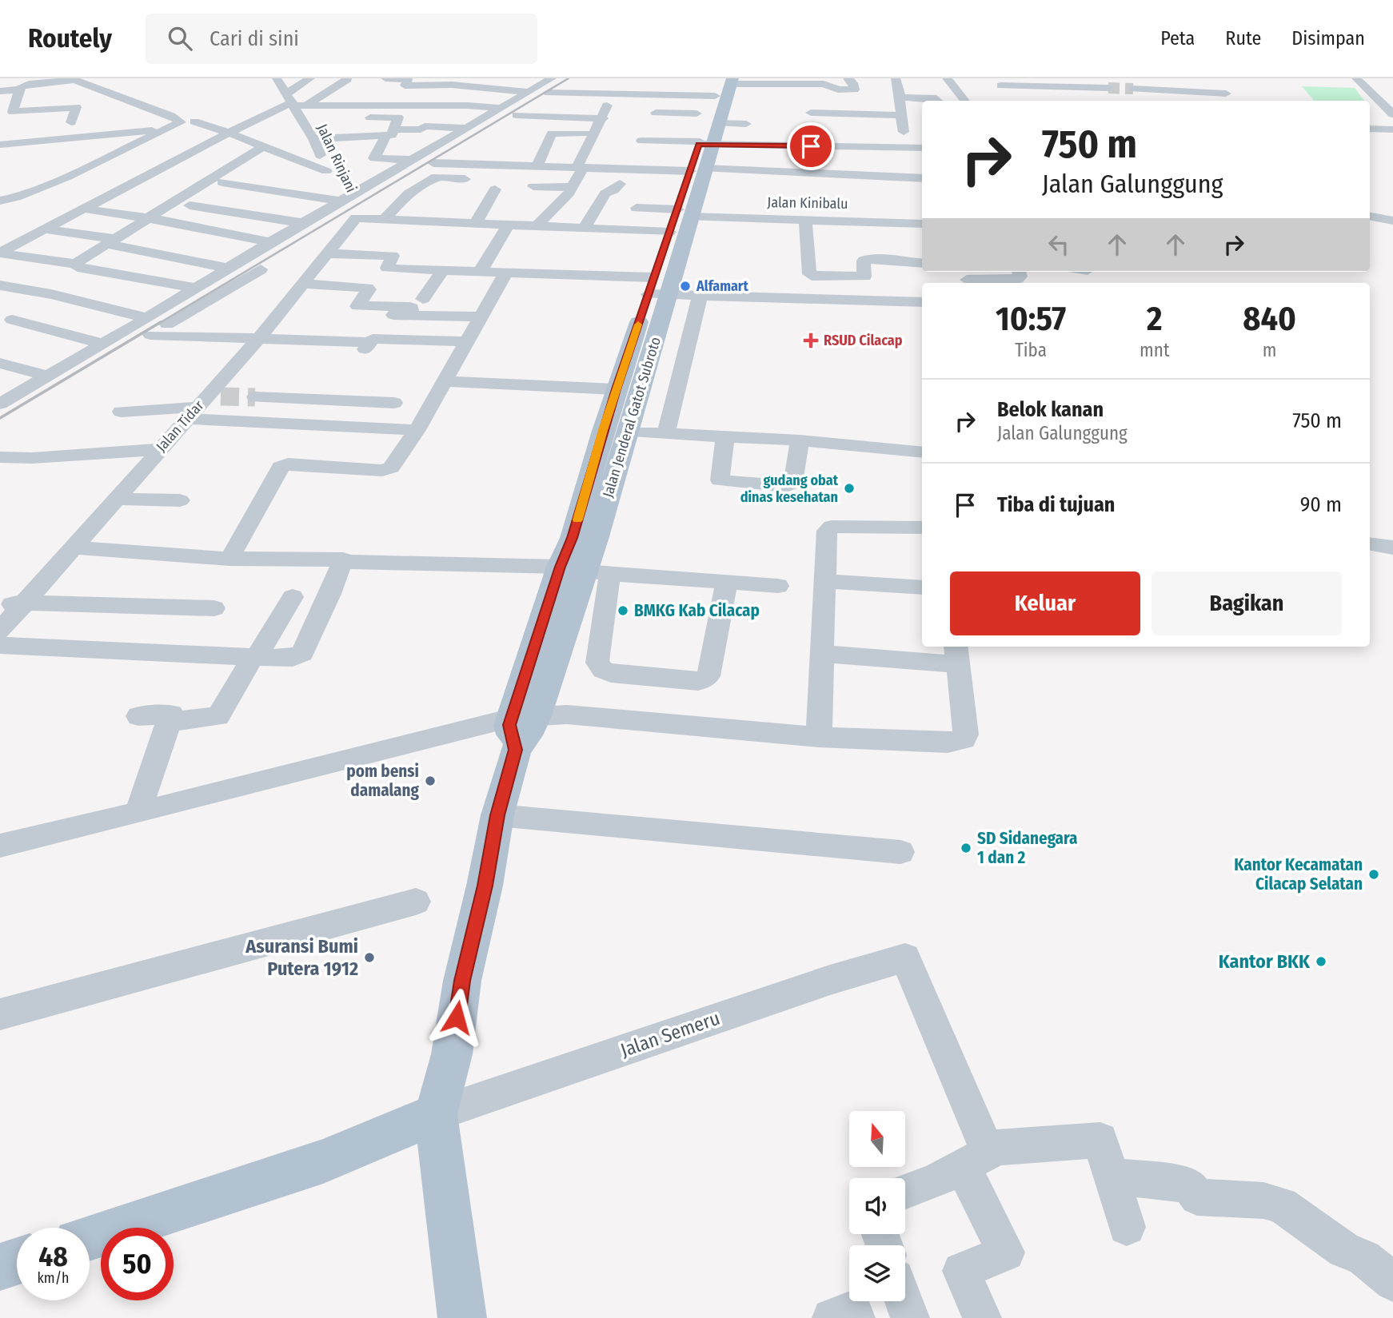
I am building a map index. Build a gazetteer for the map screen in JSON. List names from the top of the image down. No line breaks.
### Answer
{"streets":{"main road":["Jalan Jenderal Gatot Subroto"],"street":["Jalan Rinjani","Jalan Kinibalu","Jalan Tidar","Jalan Semeru"]},"crossings":[["Jalan Rinjani","Jalan Tidar"],["Jalan Kinibalu","Jalan Jenderal Gatot Subroto"],["Jalan Jenderal Gatot Subroto","Jalan Semeru"]],"places":{"other":["Alfamart","gudang obat dinas kesehatan","BMKG Kab Cilacap","pom bensi damalang","SD Sidanegara 1 dan 2","Kantor Kecamatan Cilacap Selatan","Asuransi Bumi Putera 1912","Kantor BKK"],"health":["RSUD Cilacap"]},"north":"top","page":{"header":"Routely","search":"Cari di sini","nav":["Peta","Rute","Disimpan"],"turn":["750 m","Jalan Galunggung"],"eta":["10:57","Tiba","2","mnt","840","m"],"list":[{"name":"Belok kanan","note":"Jalan Galunggung","value":"750 m"},{"name":"Tiba di tujuan","value":"90 m"}],"buttons":["Keluar","Bagikan"],"speed":"48 km/h","limit":"50"}}
